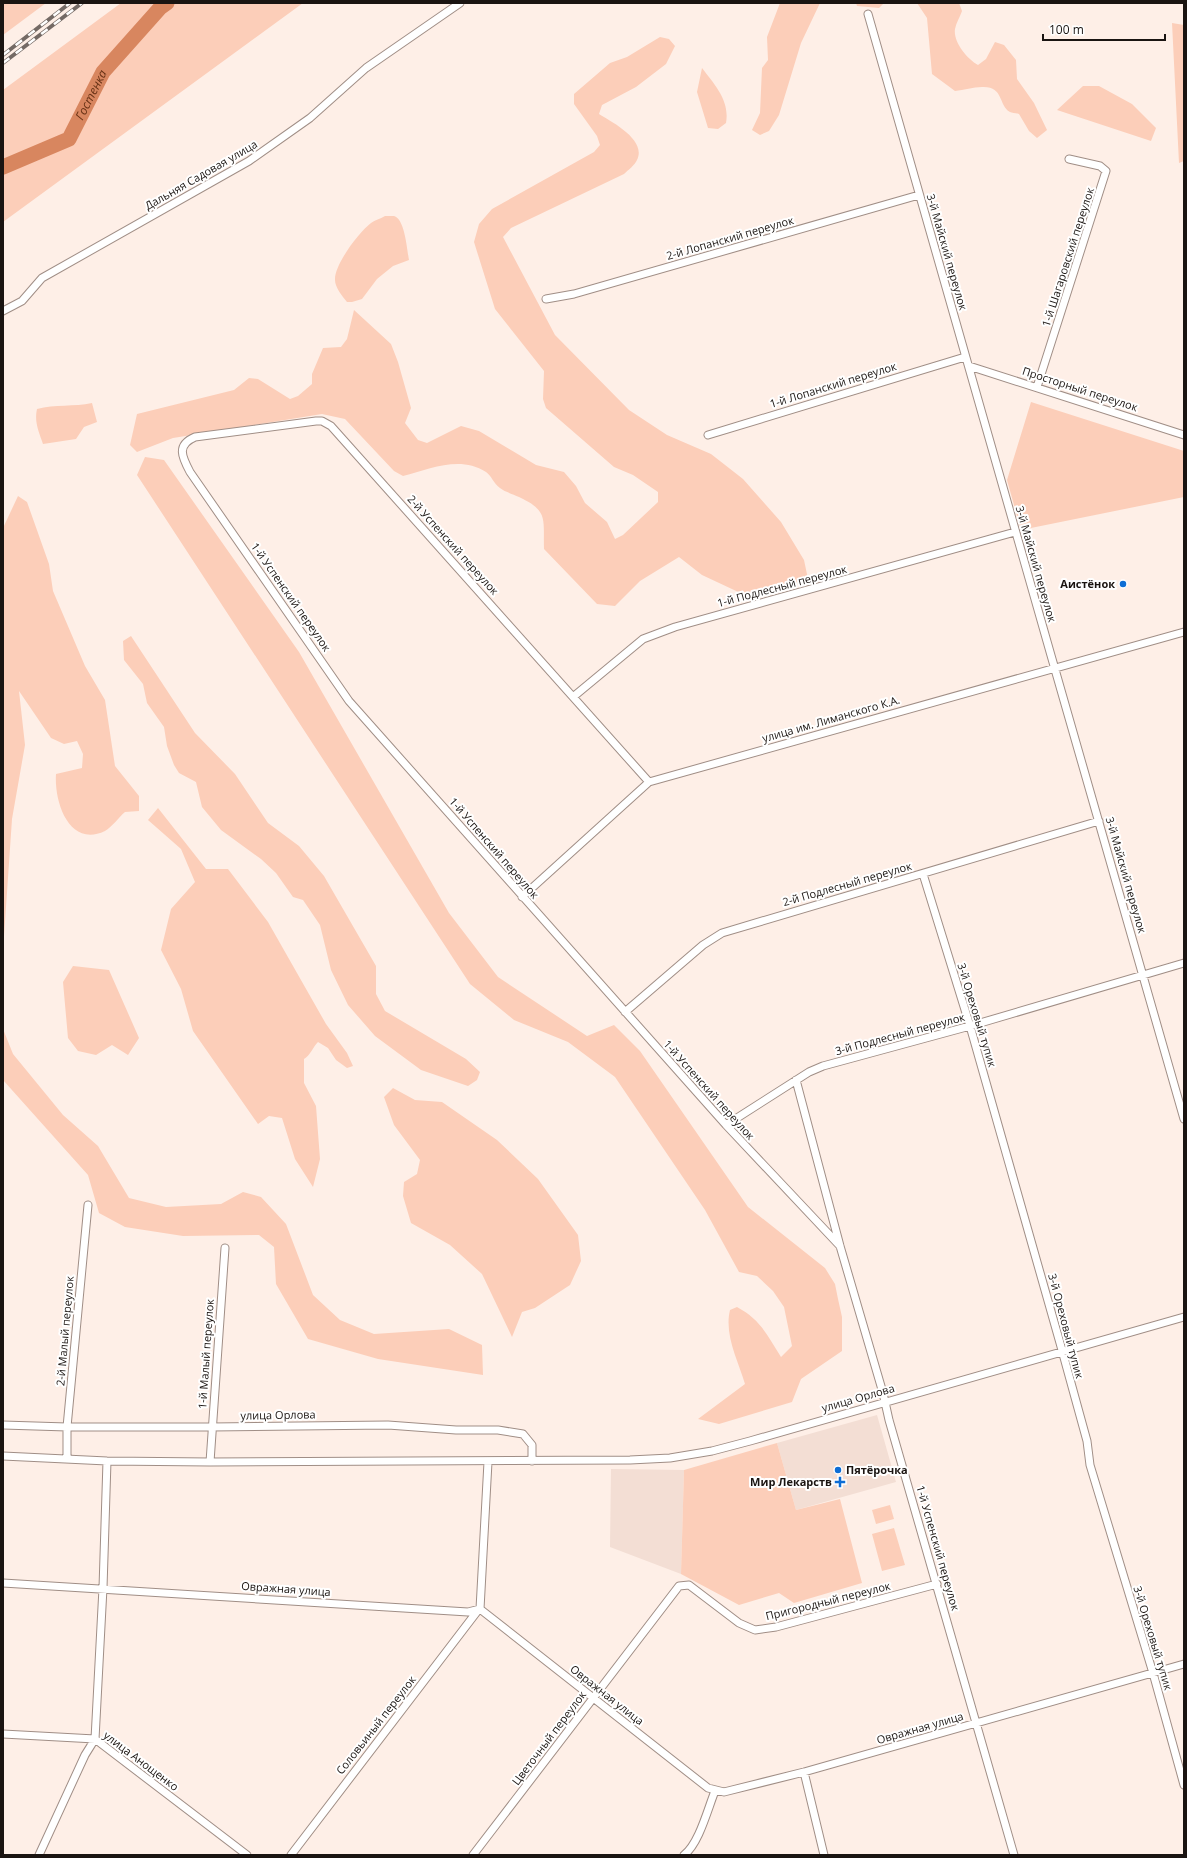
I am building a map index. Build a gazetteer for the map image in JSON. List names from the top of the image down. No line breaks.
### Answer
{"streets":{"street":["Дальняя Садовая улица","2-й Лопанский переулок","3-й Майский переулок","1-й Шагаровский переулок","1-й Лопанский переулок","Просторный переулок","2-й Успенский переулок","1-й Подлесный переулок","1-й Успенский переулок","улица им. Лиманского К.А.","2-й Подлесный переулок","3-й Ореховый тупик","3-й Подлесный переулок","2-й Малый переулок","1-й Малый переулок","улица Орлова","Овражная улица","Пригородный переулок","Соловьиный переулок","Цветочный переулок","улица Анощенко"]},"crossings":[["2-й Лопанский переулок","3-й Майский переулок"],["3-й Майский переулок","1-й Лопанский переулок"],["3-й Майский переулок","Просторный переулок"],["3-й Майский переулок","1-й Подлесный переулок"],["3-й Майский переулок","улица им. Лиманского К.А."],["3-й Майский переулок","2-й Подлесный переулок"],["3-й Майский переулок","3-й Подлесный переулок"],["1-й Шагаровский переулок","Просторный переулок"],["2-й Успенский переулок","1-й Подлесный переулок"],["2-й Успенский переулок","1-й Успенский переулок"],["2-й Успенский переулок","улица им. Лиманского К.А."],["1-й Успенский переулок","улица им. Лиманского К.А."],["1-й Успенский переулок","2-й Подлесный переулок"],["1-й Успенский переулок","3-й Подлесный переулок"],["1-й Успенский переулок","улица Орлова"],["1-й Успенский переулок","Овражная улица"],["1-й Успенский переулок","Пригородный переулок"],["2-й Подлесный переулок","3-й Ореховый тупик"],["3-й Ореховый тупик","3-й Подлесный переулок"],["3-й Ореховый тупик","улица Орлова"],["3-й Ореховый тупик","Овражная улица"],["2-й Малый переулок","улица Орлова"],["1-й Малый переулок","улица Орлова"],["Овражная улица","Соловьиный переулок"],["Овражная улица","Цветочный переулок"],["Пригородный переулок","Цветочный переулок"]],"water":["Гостенка"],"places":{"other":["Аистёнок","Пятёрочка"],"health":["Мир Лекарств"]},"scale_bar":"100 m"}
